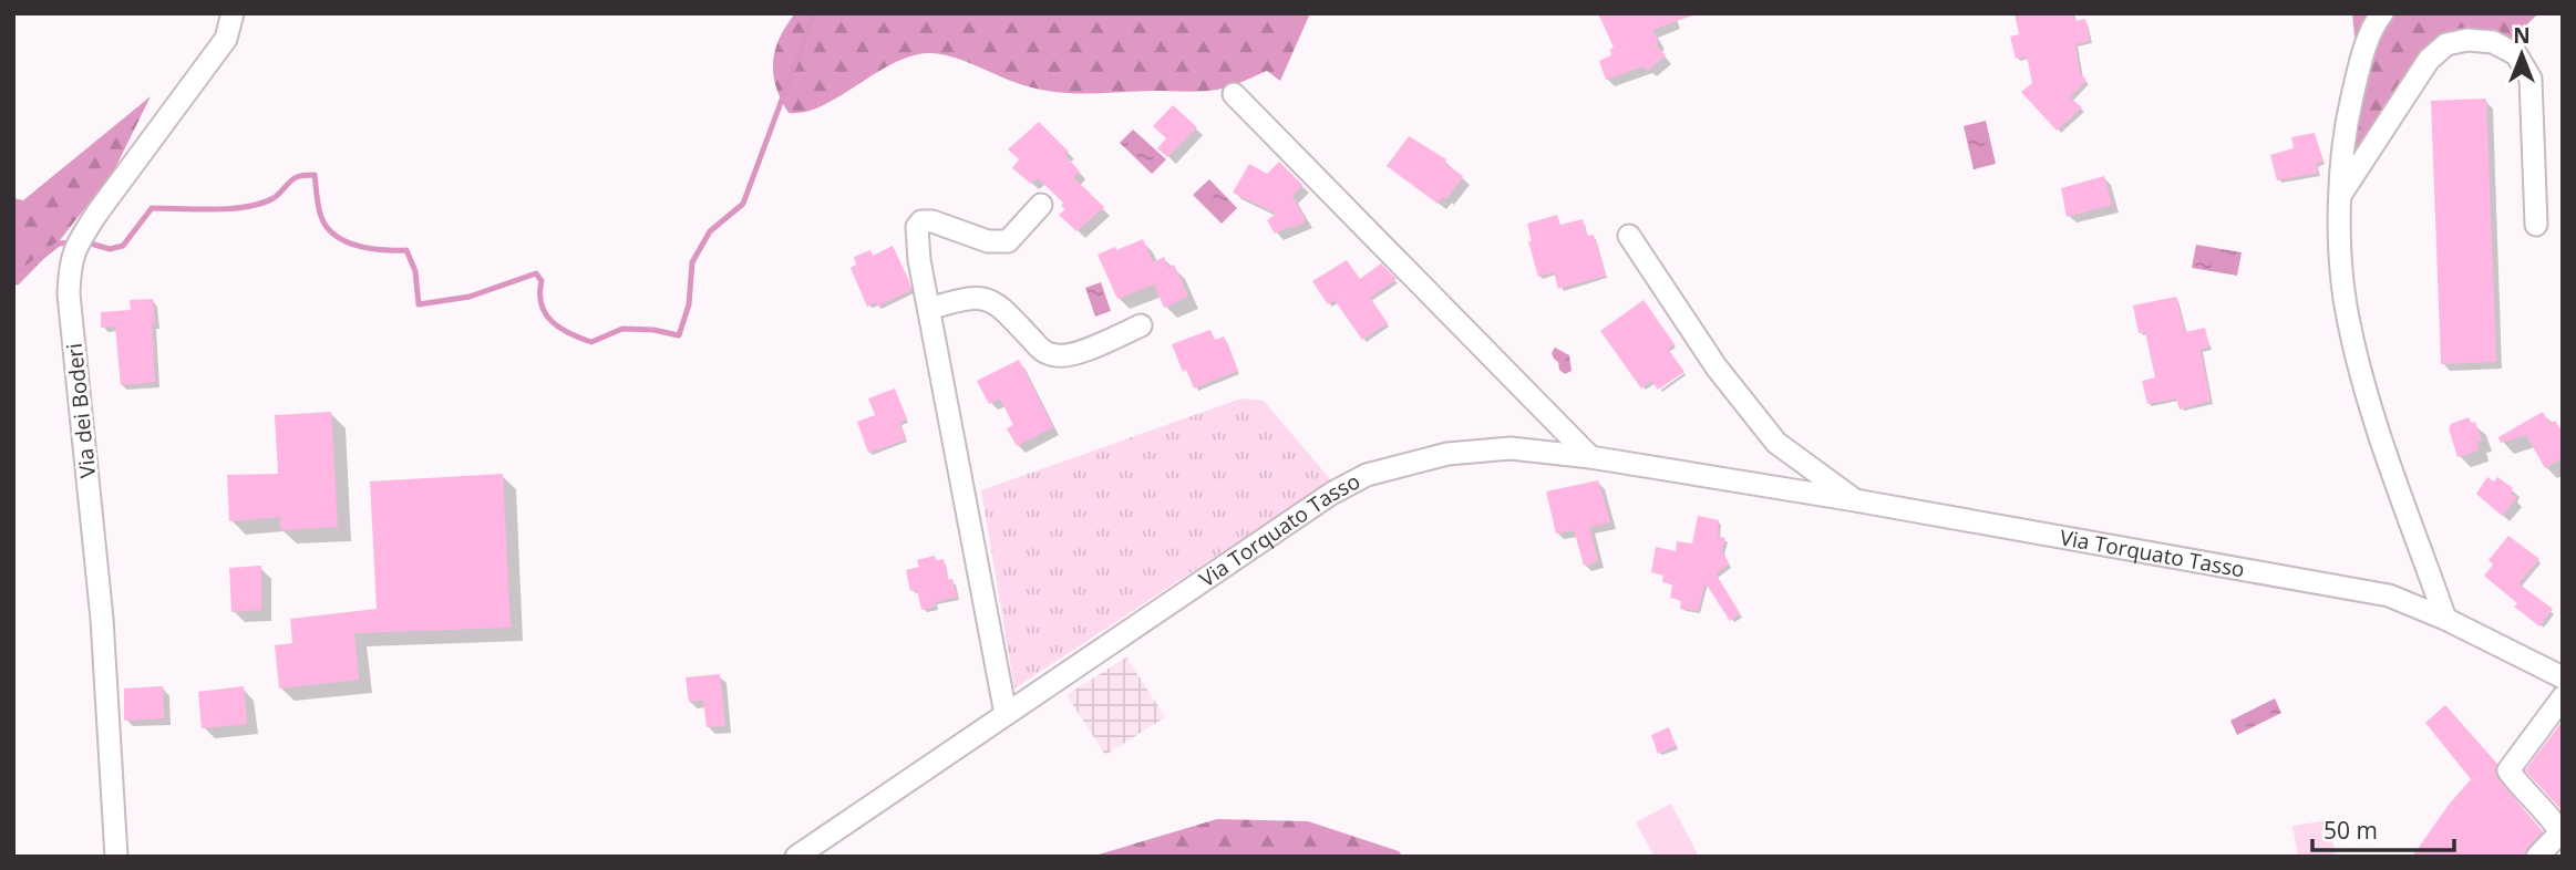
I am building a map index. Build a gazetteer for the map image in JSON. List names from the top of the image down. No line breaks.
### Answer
{"streets":{"street":["Via dei Boderi","Via Torquato Tasso"]},"scale_bar":"50 m","north":"top"}
